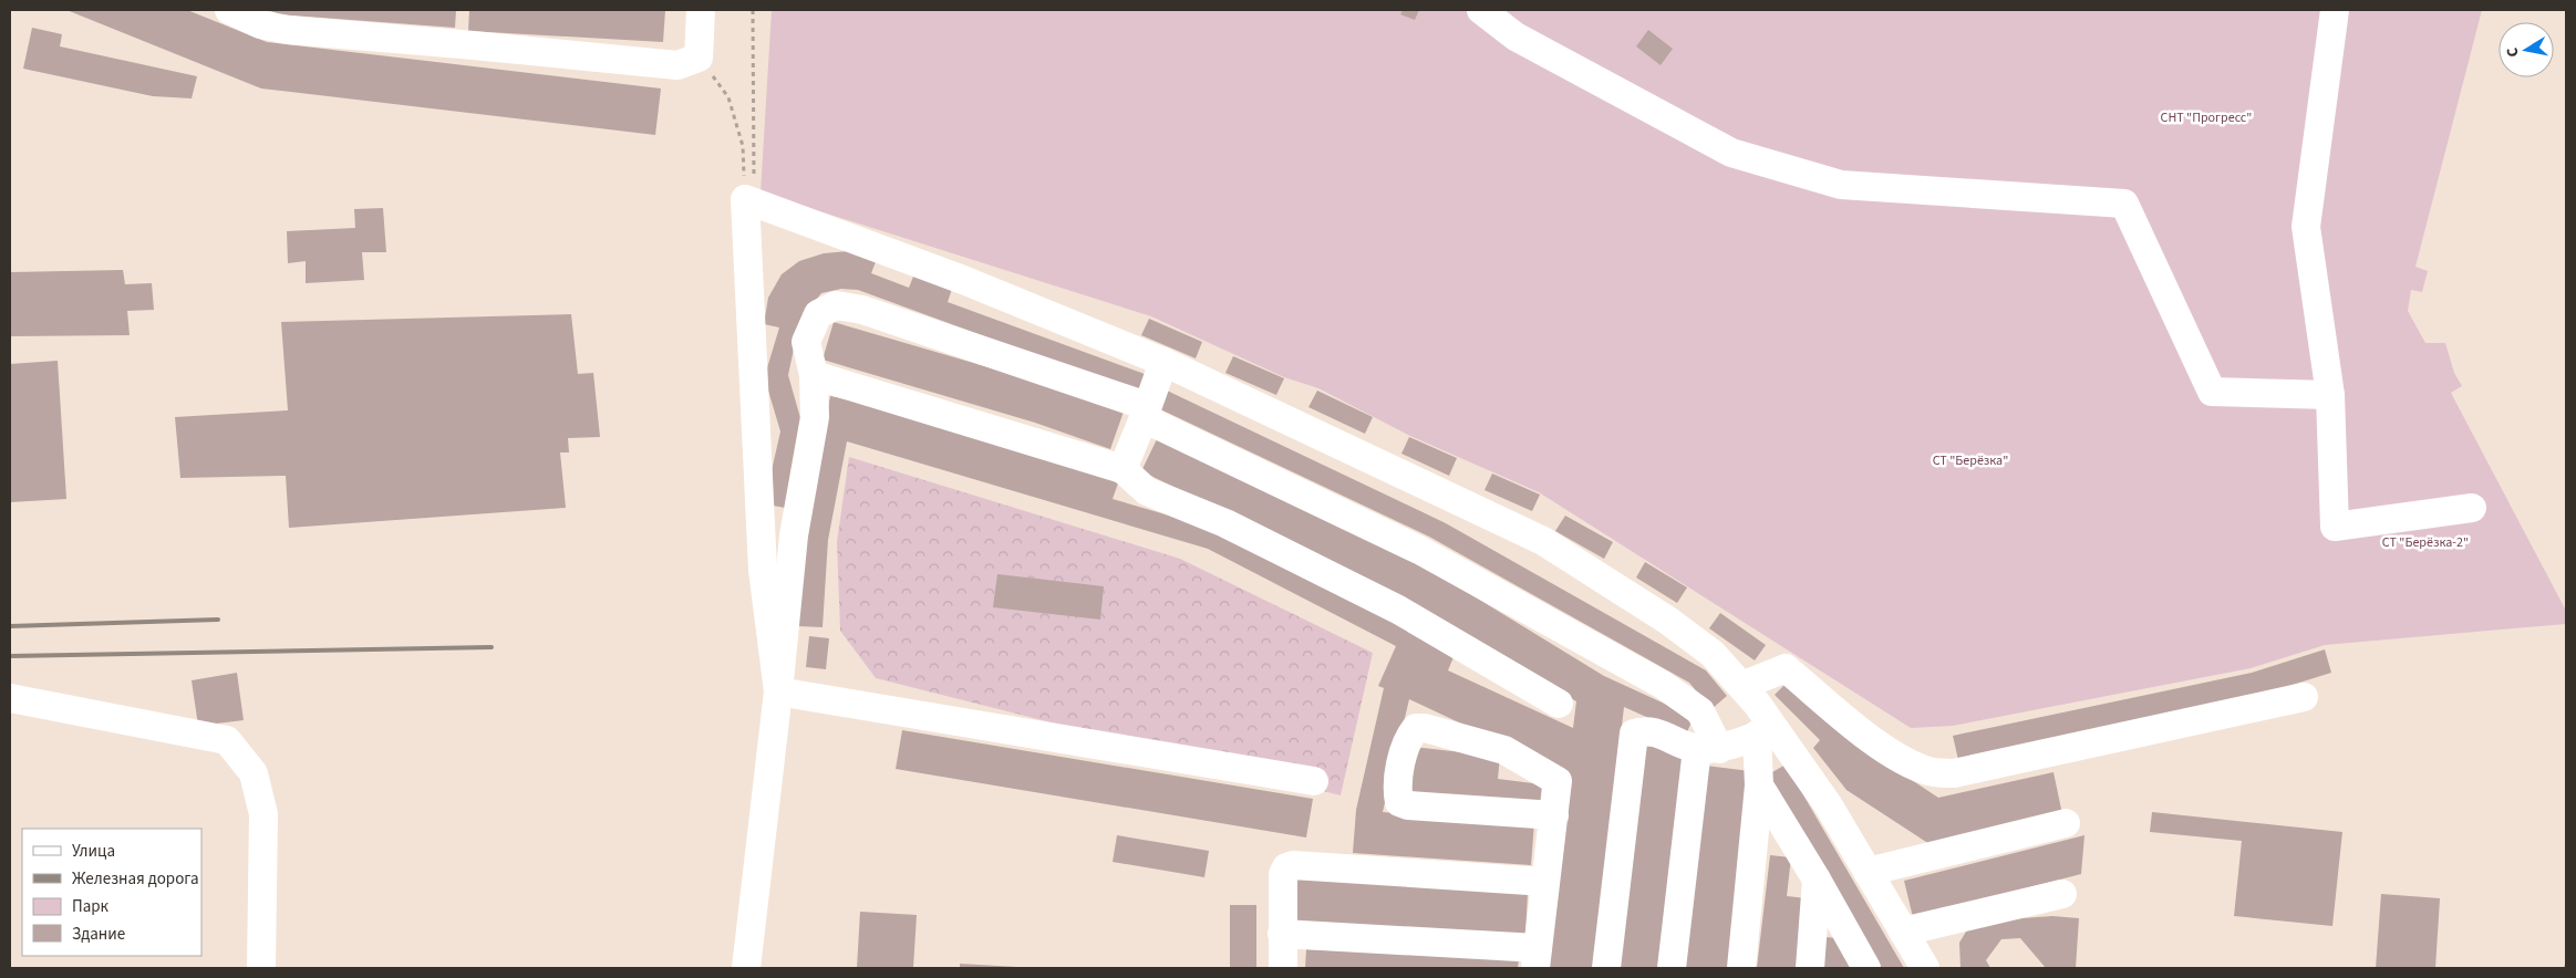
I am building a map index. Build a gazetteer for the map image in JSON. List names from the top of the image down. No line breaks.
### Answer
{"parks":["СНТ \"Прогресс\"","СТ \"Берёзка\"","СТ \"Берёзка-2\""],"legend":["Улица","Железная дорога","Парк","Здание"],"north":"left"}
